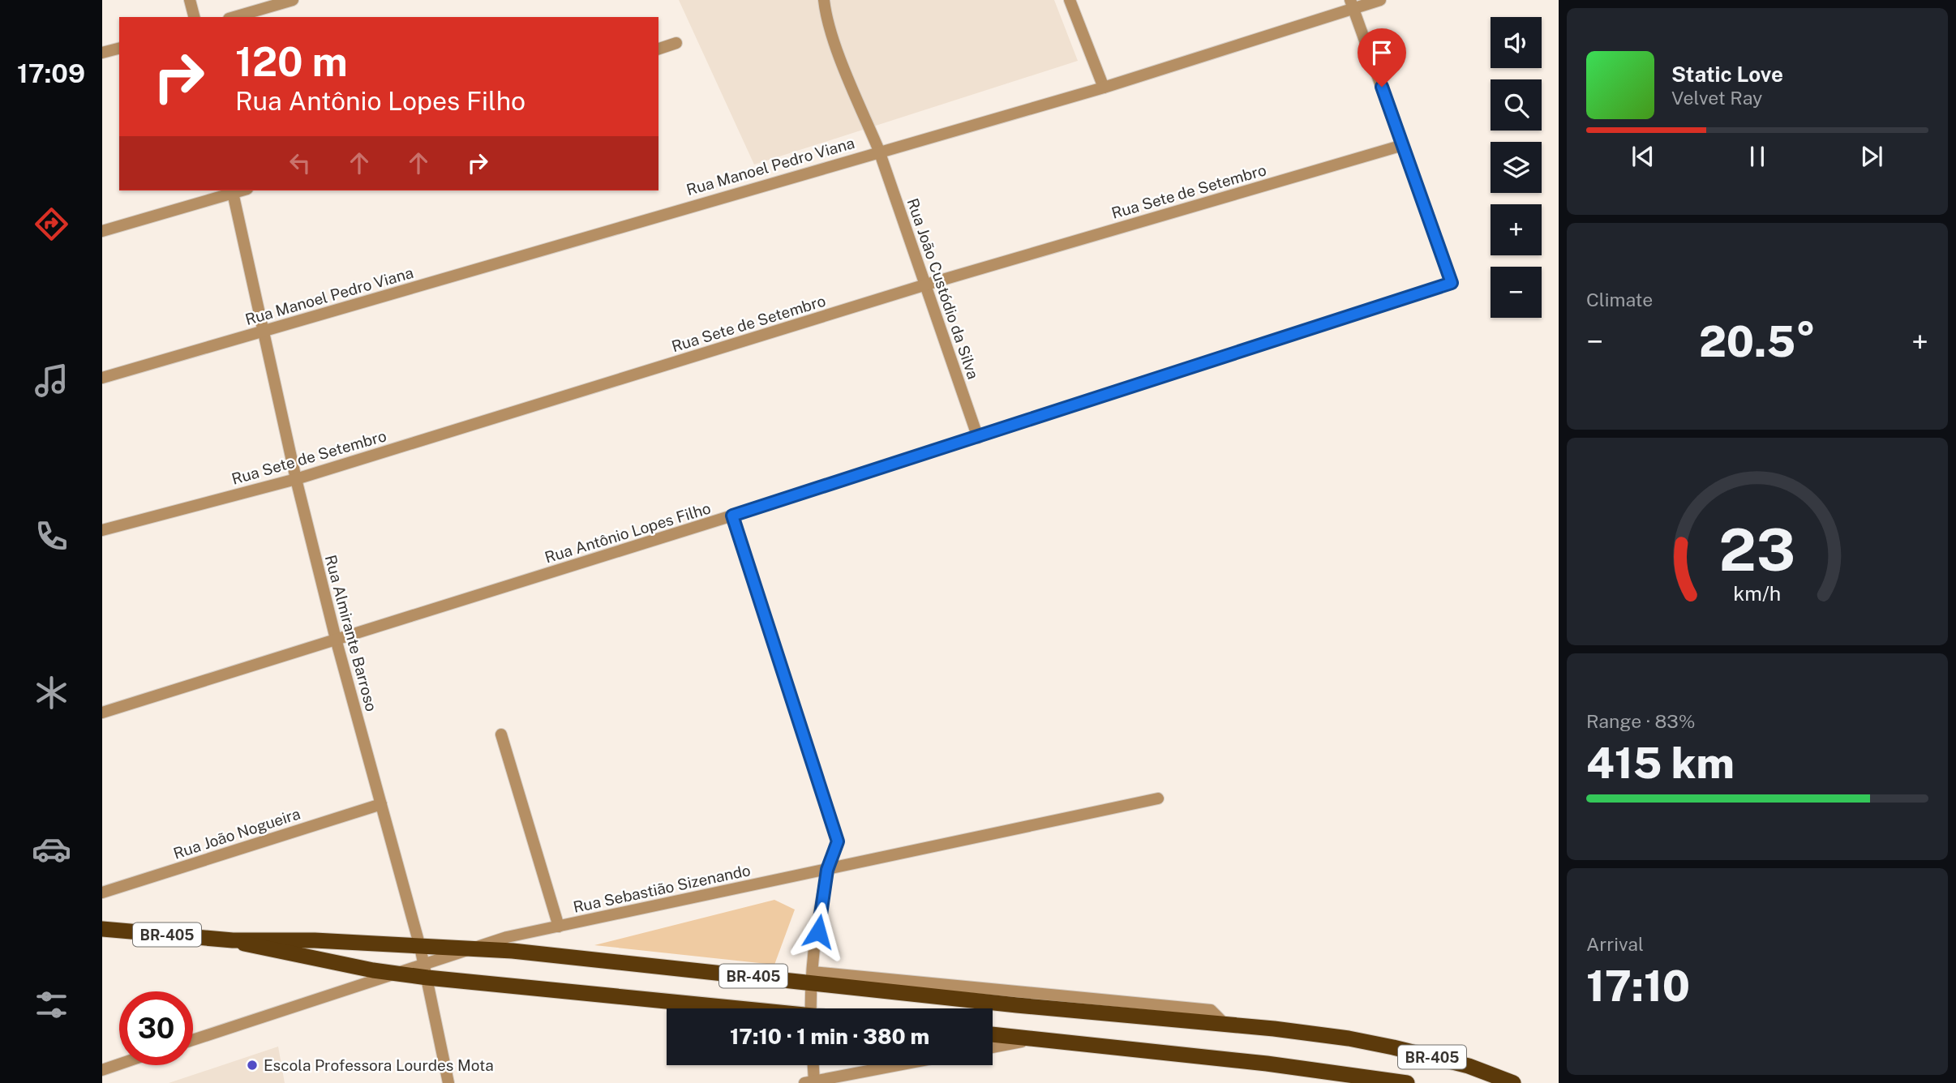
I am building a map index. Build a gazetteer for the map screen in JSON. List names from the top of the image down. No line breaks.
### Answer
{"streets":{"highway":["BR-405"],"street":["Rua Manoel Pedro Viana","Rua Sete de Setembro","Rua João Custódio da Silva","Rua Antônio Lopes Filho","Rua Almirante Barroso","Rua João Nogueira","Rua Sebastião Sizenando"]},"crossings":[["Rua Manoel Pedro Viana","Rua João Custódio da Silva"],["Rua Manoel Pedro Viana","Rua Almirante Barroso"],["Rua Sete de Setembro","Rua João Custódio da Silva"],["Rua Sete de Setembro","Rua Antônio Lopes Filho"],["Rua Sete de Setembro","Rua Almirante Barroso"],["Rua João Custódio da Silva","Rua Antônio Lopes Filho"],["Rua Antônio Lopes Filho","Rua Almirante Barroso"],["Rua Almirante Barroso","Rua João Nogueira"],["Rua Almirante Barroso","Rua Sebastião Sizenando"],["Rua Almirante Barroso","BR-405"],["Rua Sebastião Sizenando","BR-405"]],"places":["Escola Professora Lourdes Mota"],"page":{"tabs":"17:09","map_buttons":["+","−"],"turn":["120 m","Rua Antônio Lopes Filho"],"song":["Static Love","Velvet Ray"],"tile":["Climate",["Range · 83%","415 km"],["Arrival","17:10"]],"heat":["−","20.5°","+"],"limit":"30","trip":"17:10 · 1 min · 380 m","gauge":["23","km/h"]}}
